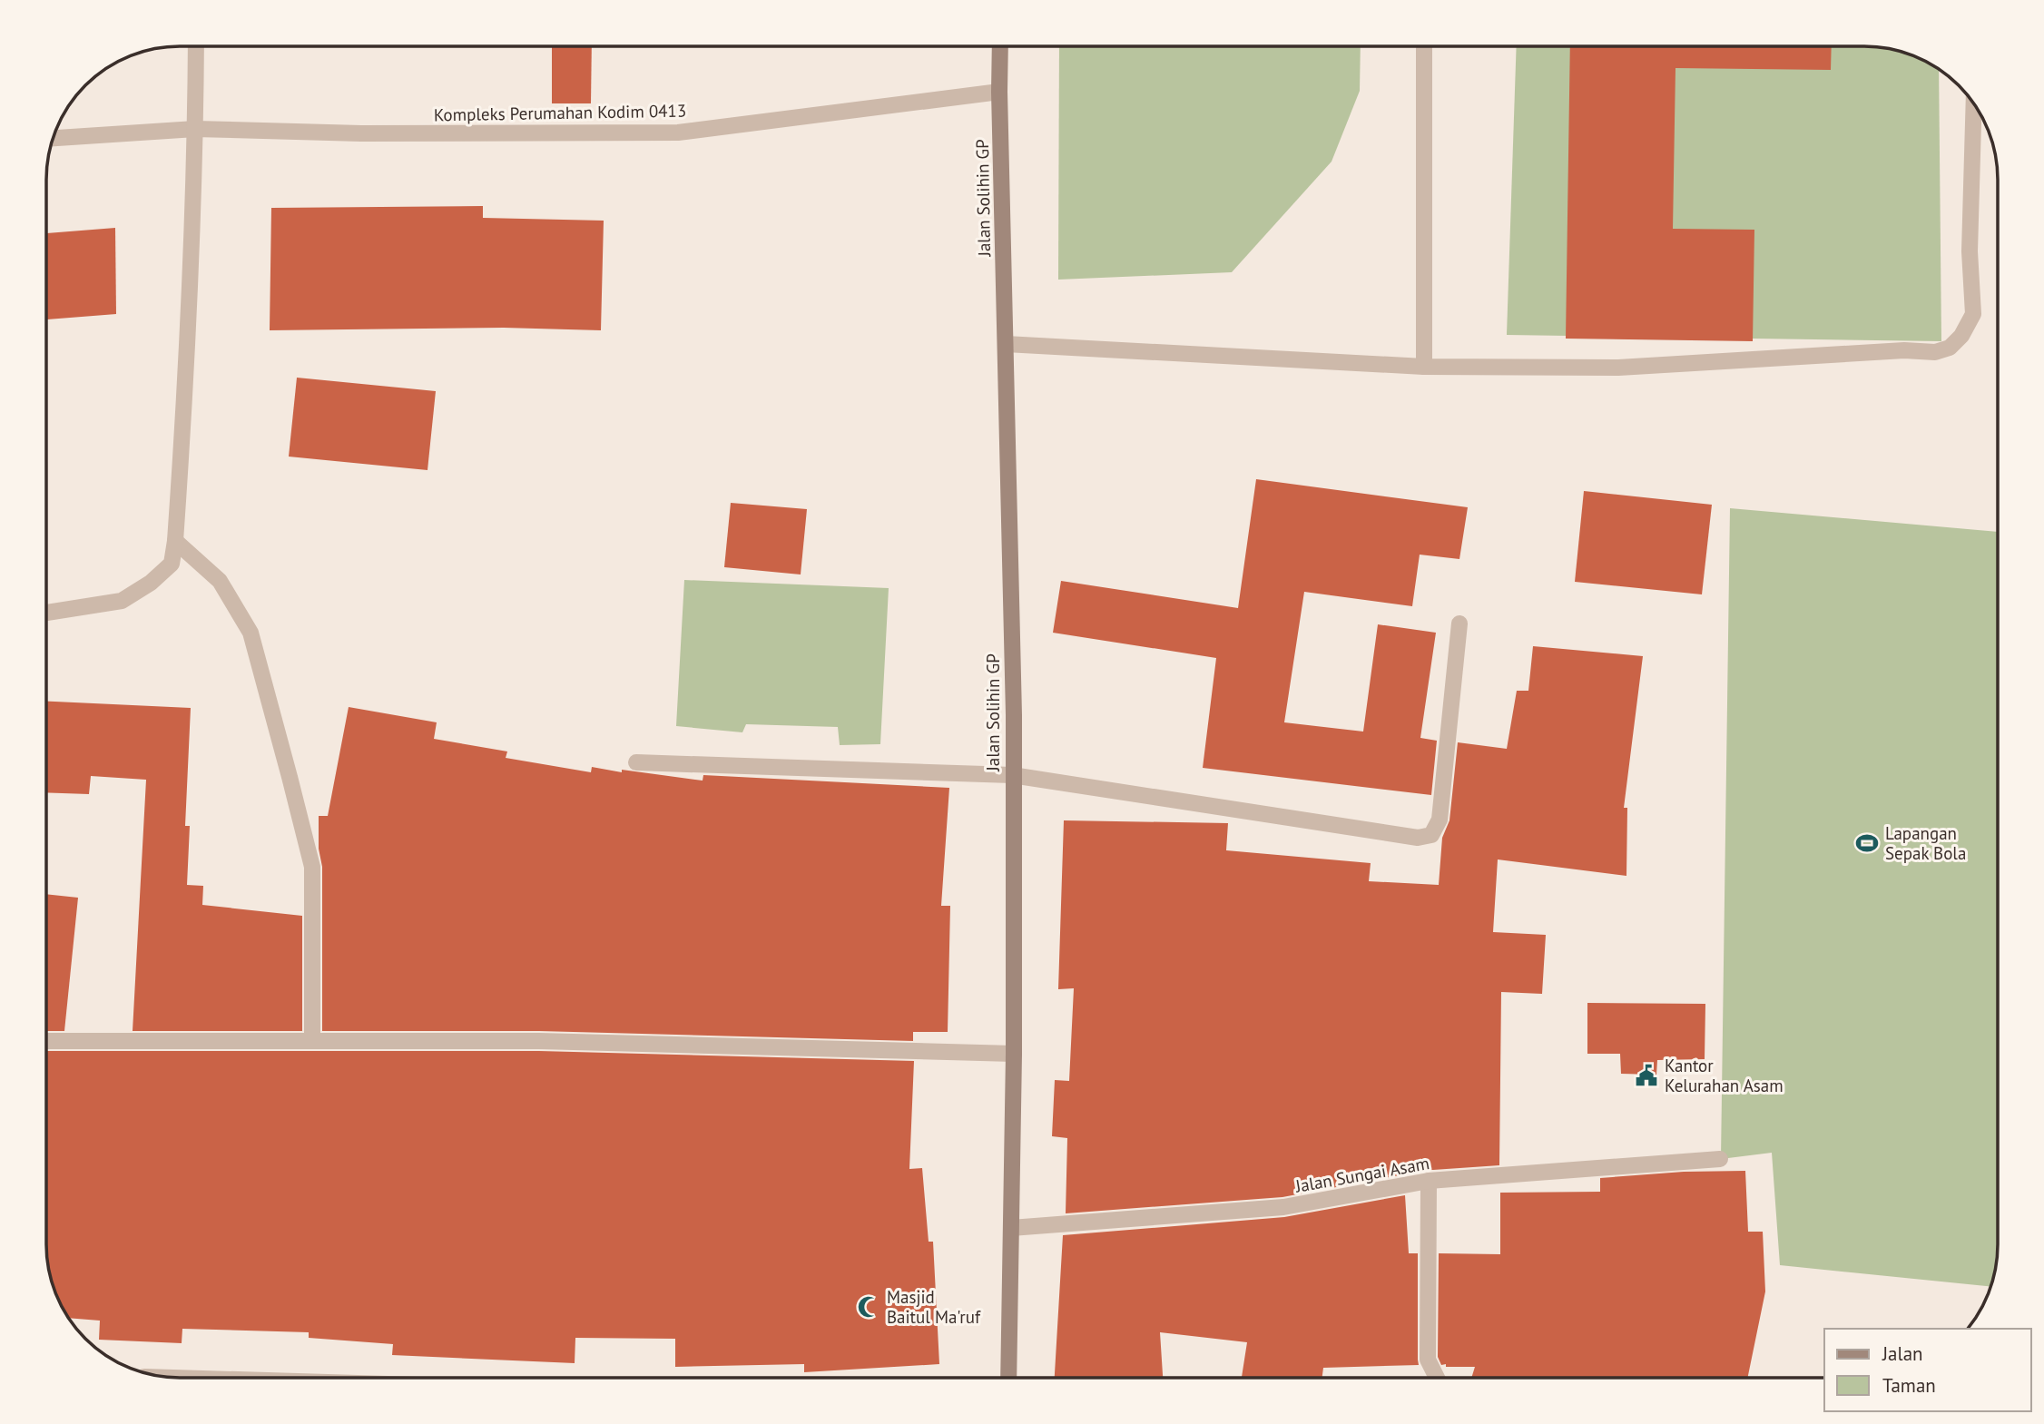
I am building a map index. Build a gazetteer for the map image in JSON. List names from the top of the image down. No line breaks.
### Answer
{"streets":{"main road":["Jalan Solihin GP"],"street":["Kompleks Perumahan Kodim 0413","Jalan Sungai Asam"]},"crossings":[["Kompleks Perumahan Kodim 0413","Jalan Solihin GP"],["Jalan Solihin GP","Jalan Sungai Asam"]],"places":{"sports":["Lapangan Sepak Bola"],"public building":["Kantor Kelurahan Asam"],"mosque":["Masjid Baitul Ma'ruf"]},"legend":["Jalan","Taman"]}
